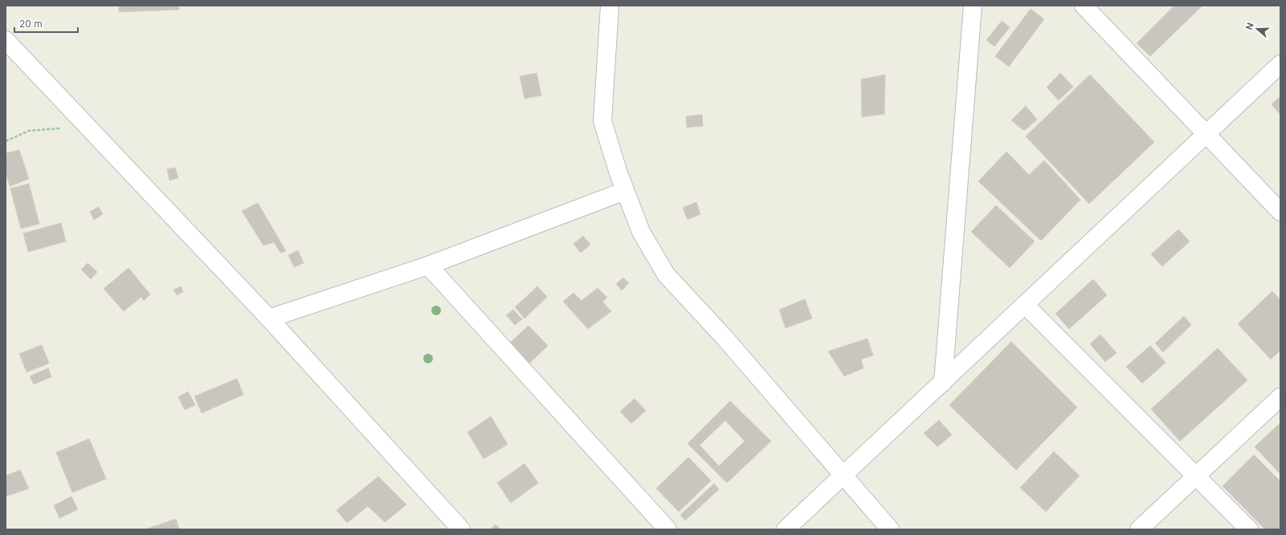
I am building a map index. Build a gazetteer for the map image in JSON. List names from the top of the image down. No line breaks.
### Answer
{"scale_bar":"20 m","north":"left"}
